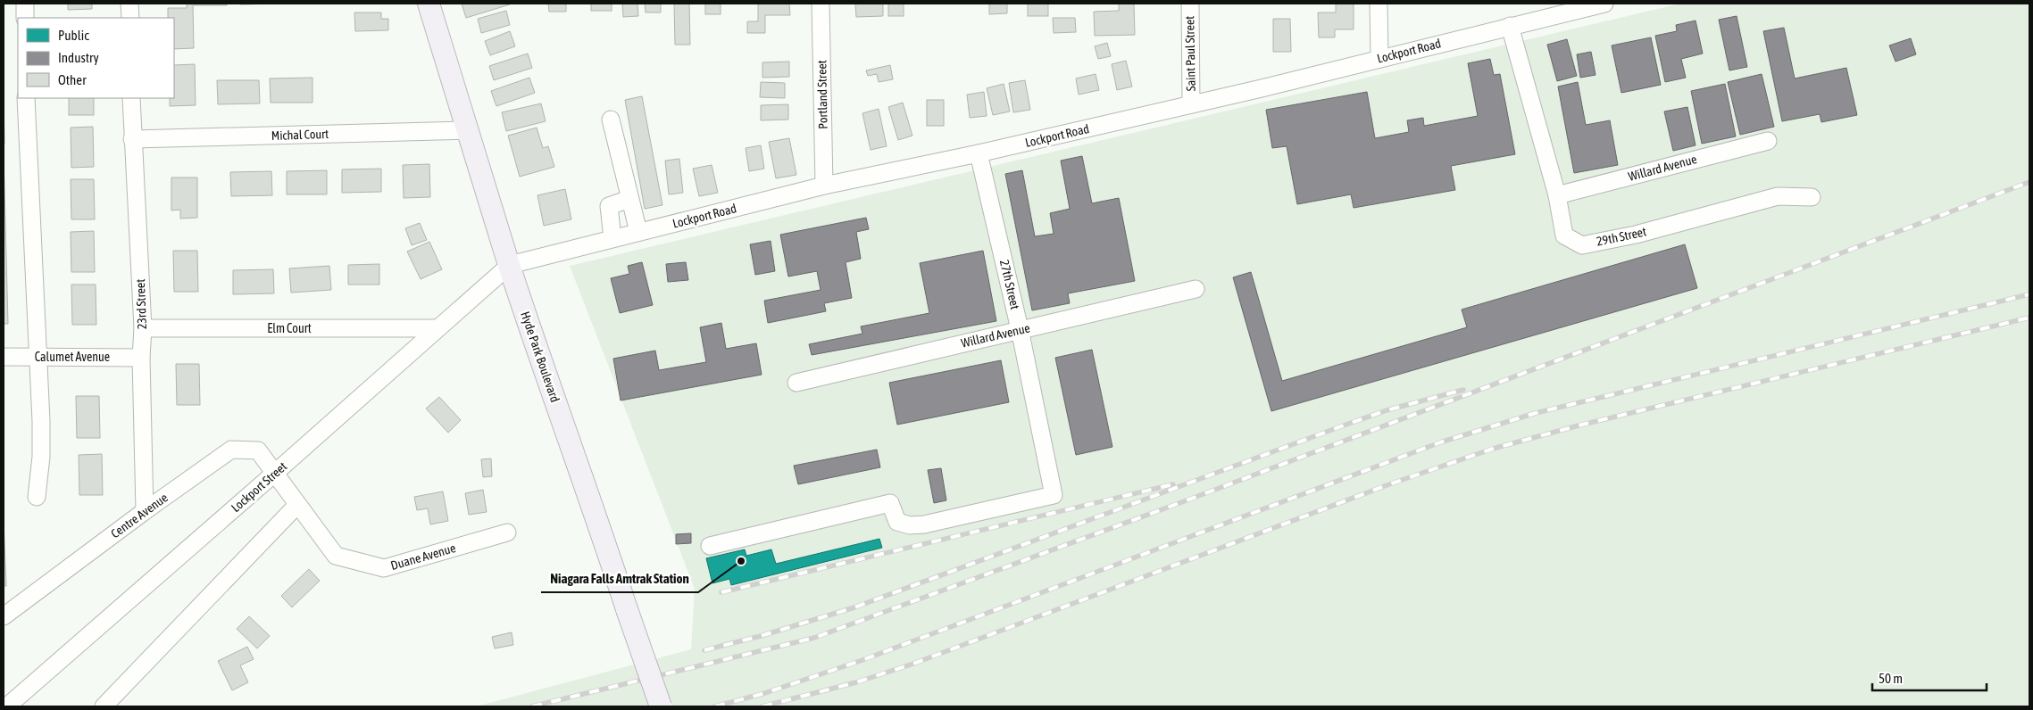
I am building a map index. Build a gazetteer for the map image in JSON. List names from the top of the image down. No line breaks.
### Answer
{"streets":{"main road":["Hyde Park Boulevard"],"street":["Lockport Road","Saint Paul Street","Portland Street","Michal Court","Willard Avenue","29th Street","27th Street","23rd Street","Elm Court","Calumet Avenue","Lockport Street","Centre Avenue","Duane Avenue"]},"crossings":[["Lockport Road","Saint Paul Street"],["Lockport Road","Portland Street"],["Lockport Road","29th Street"],["Lockport Road","27th Street"],["Lockport Road","Hyde Park Boulevard"],["Lockport Road","Lockport Street"],["Michal Court","23rd Street"],["Michal Court","Hyde Park Boulevard"],["Willard Avenue","29th Street"],["Willard Avenue","27th Street"],["23rd Street","Elm Court"],["23rd Street","Calumet Avenue"],["23rd Street","Centre Avenue"],["Elm Court","Lockport Street"],["Hyde Park Boulevard","Lockport Street"],["Lockport Street","Centre Avenue"],["Lockport Street","Duane Avenue"],["Centre Avenue","Duane Avenue"]],"places":["Niagara Falls Amtrak Station"],"legend":["Public","Industry","Other"],"scale_bar":"50 m"}
